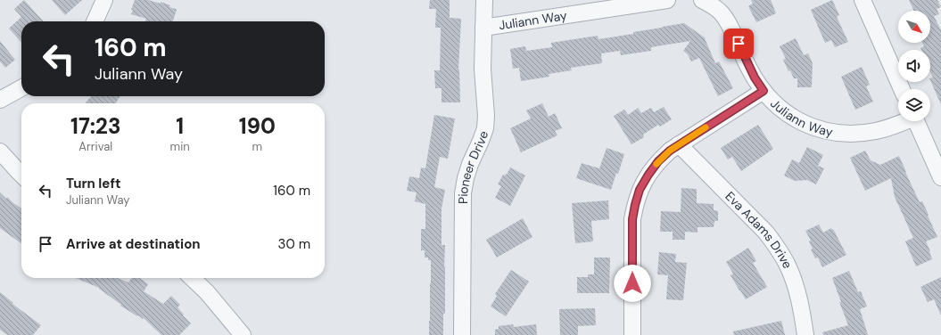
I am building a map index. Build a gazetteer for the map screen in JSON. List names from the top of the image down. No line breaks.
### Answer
{"streets":{"street":["Juliann Way","Pioneer Drive","Eva Adams Drive"]},"crossings":[["Juliann Way","Pioneer Drive"]],"north":"bottom right","page":{"turn":["160 m","Juliann Way"],"eta":["17:23","Arrival","1","min","190","m"],"list":[{"name":"Turn left","note":"Juliann Way","value":"160 m"},{"name":"Arrive at destination","value":"30 m"}]}}
